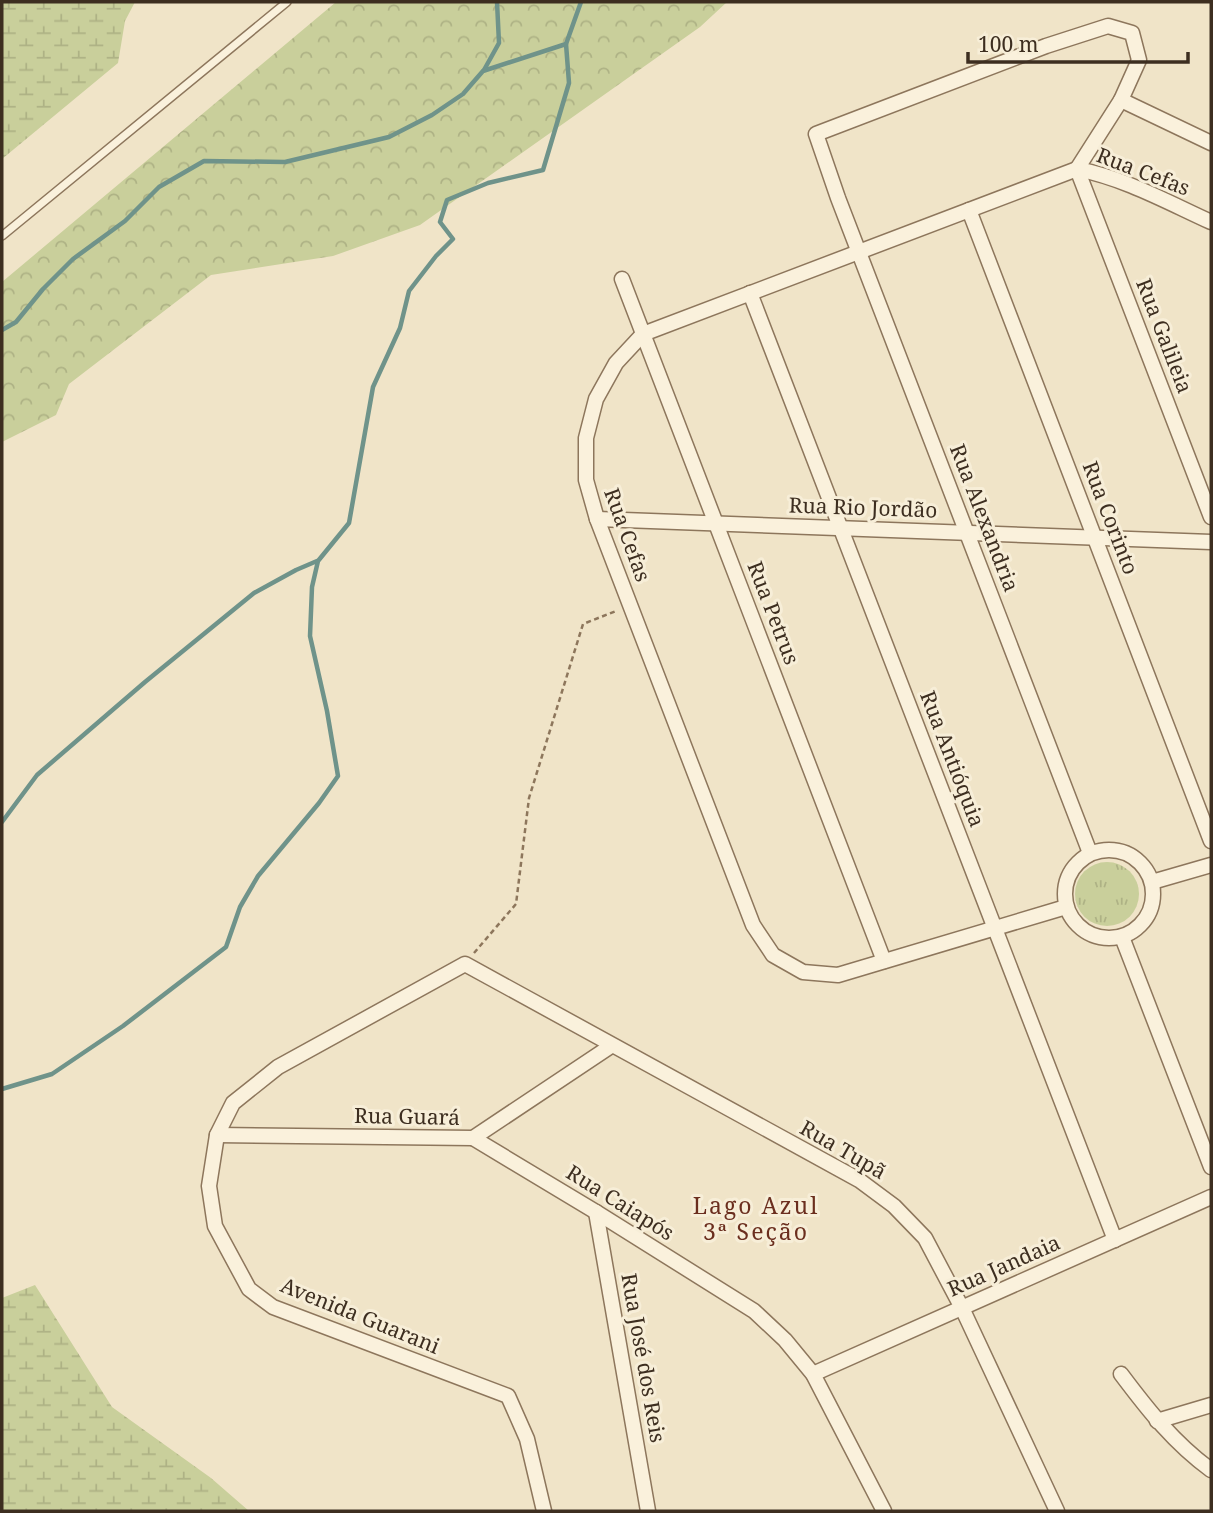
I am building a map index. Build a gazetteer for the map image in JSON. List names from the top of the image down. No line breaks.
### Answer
{"streets":{"street":["Rua Cefas","Rua Galileia","Rua Rio Jordão","Rua Alexandria","Rua Corinto","Rua Petrus","Rua Antióquia","Rua Guará","Rua Tupã","Rua Caiapós","Rua Jandaia","Avenida Guarani","Rua José dos Reis"]},"crossings":[["Rua Cefas","Rua Galileia"],["Rua Cefas","Rua Rio Jordão"],["Rua Cefas","Rua Alexandria"],["Rua Cefas","Rua Corinto"],["Rua Cefas","Rua Petrus"],["Rua Cefas","Rua Antióquia"],["Rua Rio Jordão","Rua Alexandria"],["Rua Rio Jordão","Rua Corinto"],["Rua Rio Jordão","Rua Petrus"],["Rua Rio Jordão","Rua Antióquia"],["Rua Antióquia","Rua Jandaia"],["Rua Guará","Rua Tupã"],["Rua Guará","Rua Caiapós"],["Rua Guará","Avenida Guarani"],["Rua Tupã","Rua Jandaia"],["Rua Tupã","Avenida Guarani"],["Rua Caiapós","Rua Jandaia"],["Rua Caiapós","Rua José dos Reis"]],"districts":["Lago Azul 3ª Seção"],"scale_bar":"100 m"}
